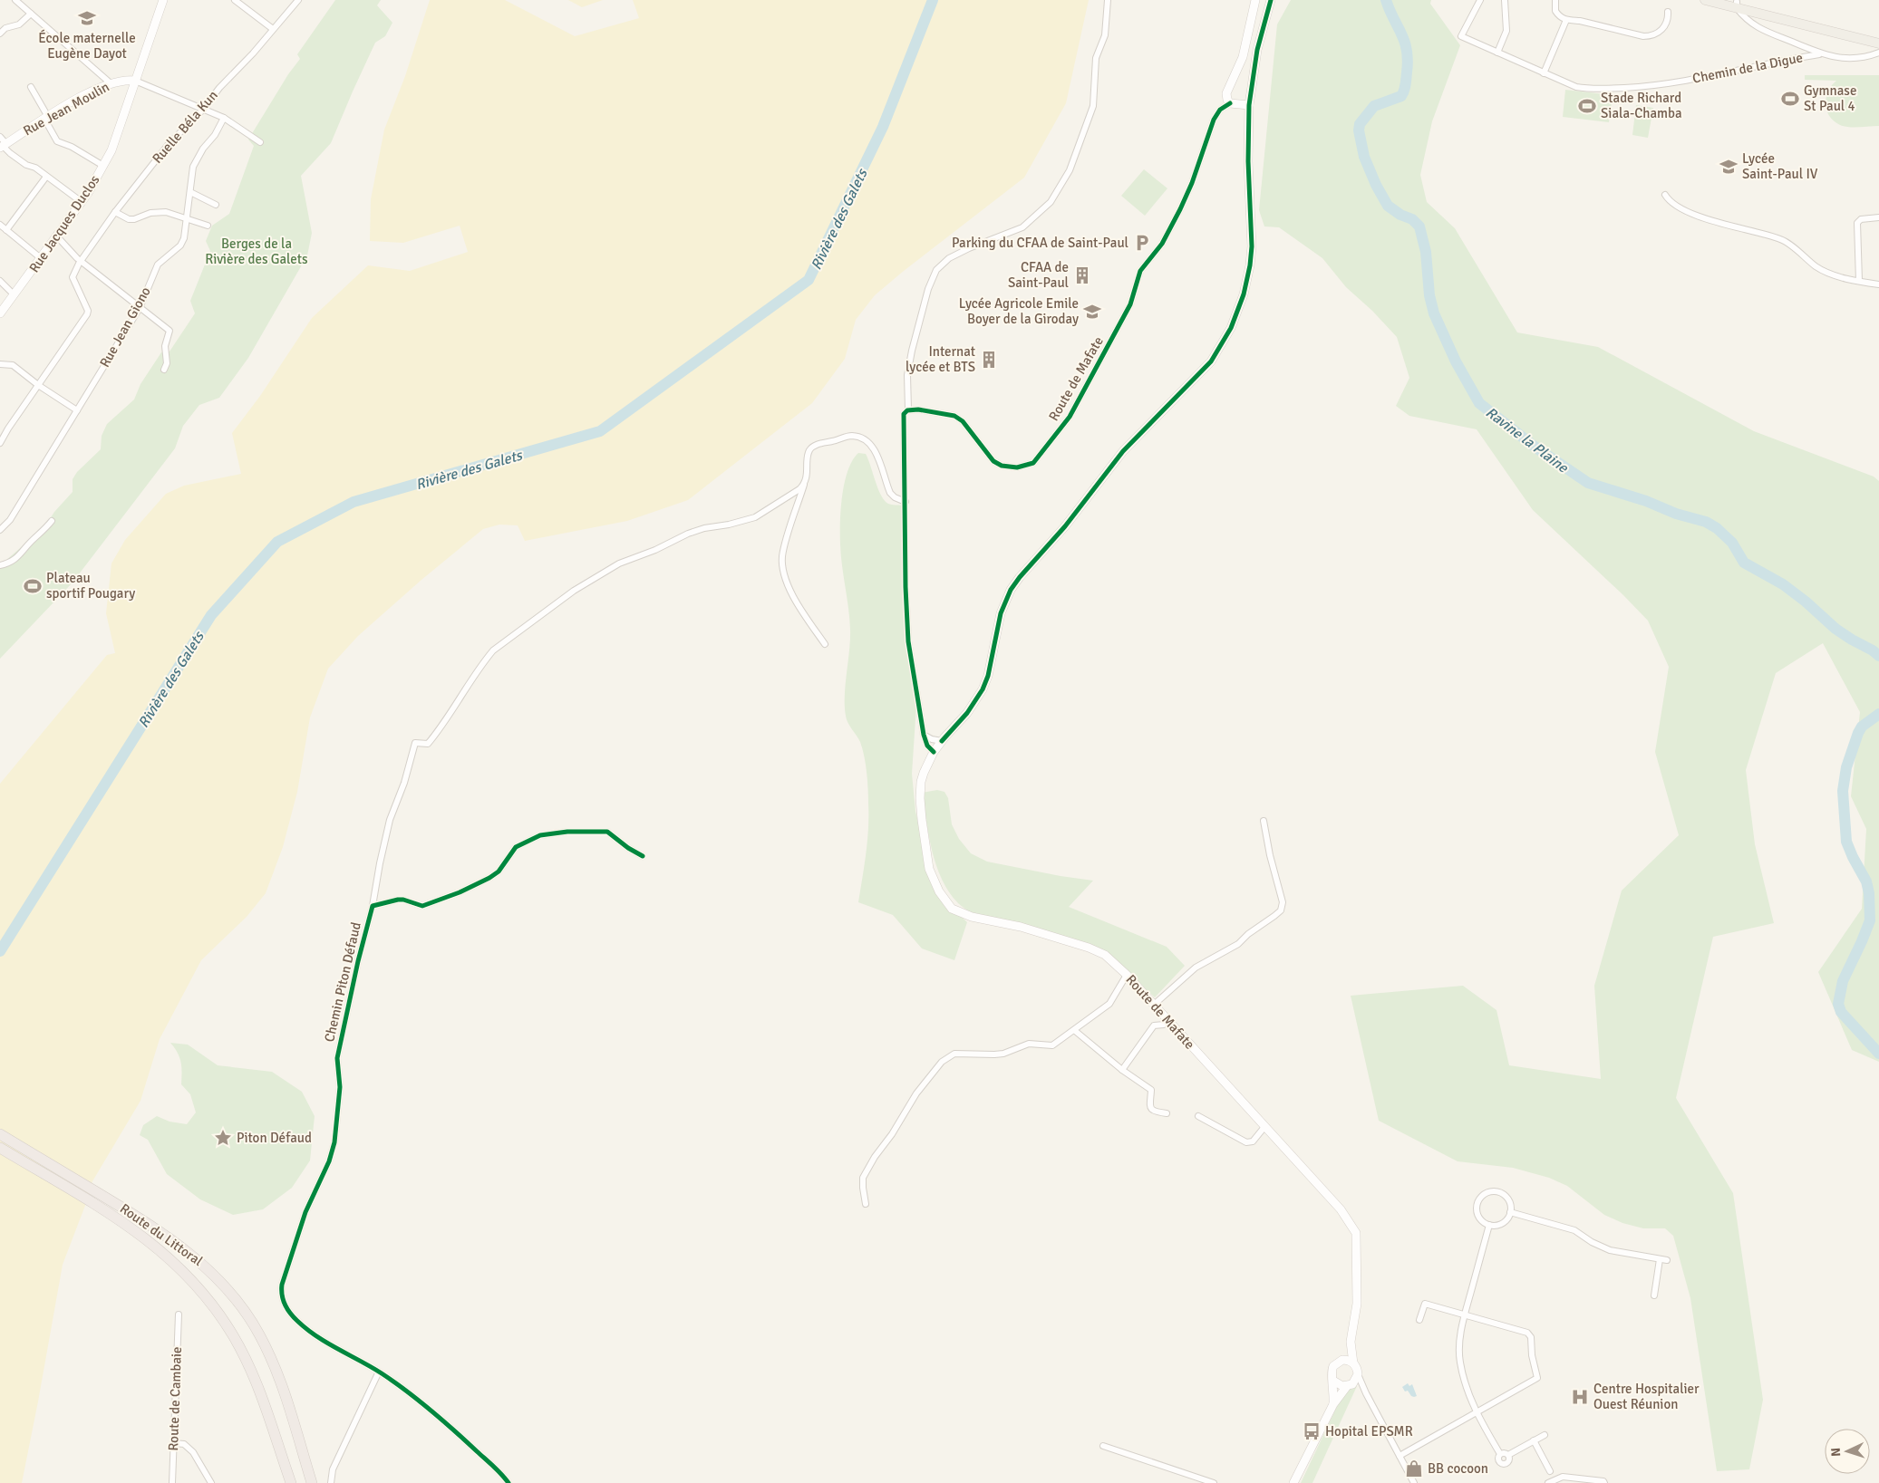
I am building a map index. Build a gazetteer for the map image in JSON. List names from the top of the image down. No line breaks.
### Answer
{"streets":{"highway":["Route du Littoral"],"main road":["Rue Jean Moulin","Rue Jacques Duclos","Route de Mafate"],"street":["Chemin de la Digue","Ruelle Béla Kun","Rue Jean Giono","Chemin Piton Défaud","Route de Cambaie"]},"crossings":[["Rue Jean Moulin","Rue Jacques Duclos"]],"water":["Rivière des Galets","Ravine la Plaine"],"parks":["Berges de la Rivière des Galets"],"places":{"school or university":["École maternelle Eugène Dayot","Lycée Saint-Paul IV","Lycée Agricole Emile Boyer de la Giroday"],"sports":["Gymnase St Paul 4","Stade Richard Siala-Chamba","Plateau sportif Pougary"],"parking":["Parking du CFAA de Saint-Paul"],"building":["CFAA de Saint-Paul","Internat lycée et BTS"],"place":["Piton Défaud"],"hospital":["Centre Hospitalier Ouest Réunion"],"bus stop":["Hopital EPSMR"],"shop":["BB cocoon"]},"north":"left"}
